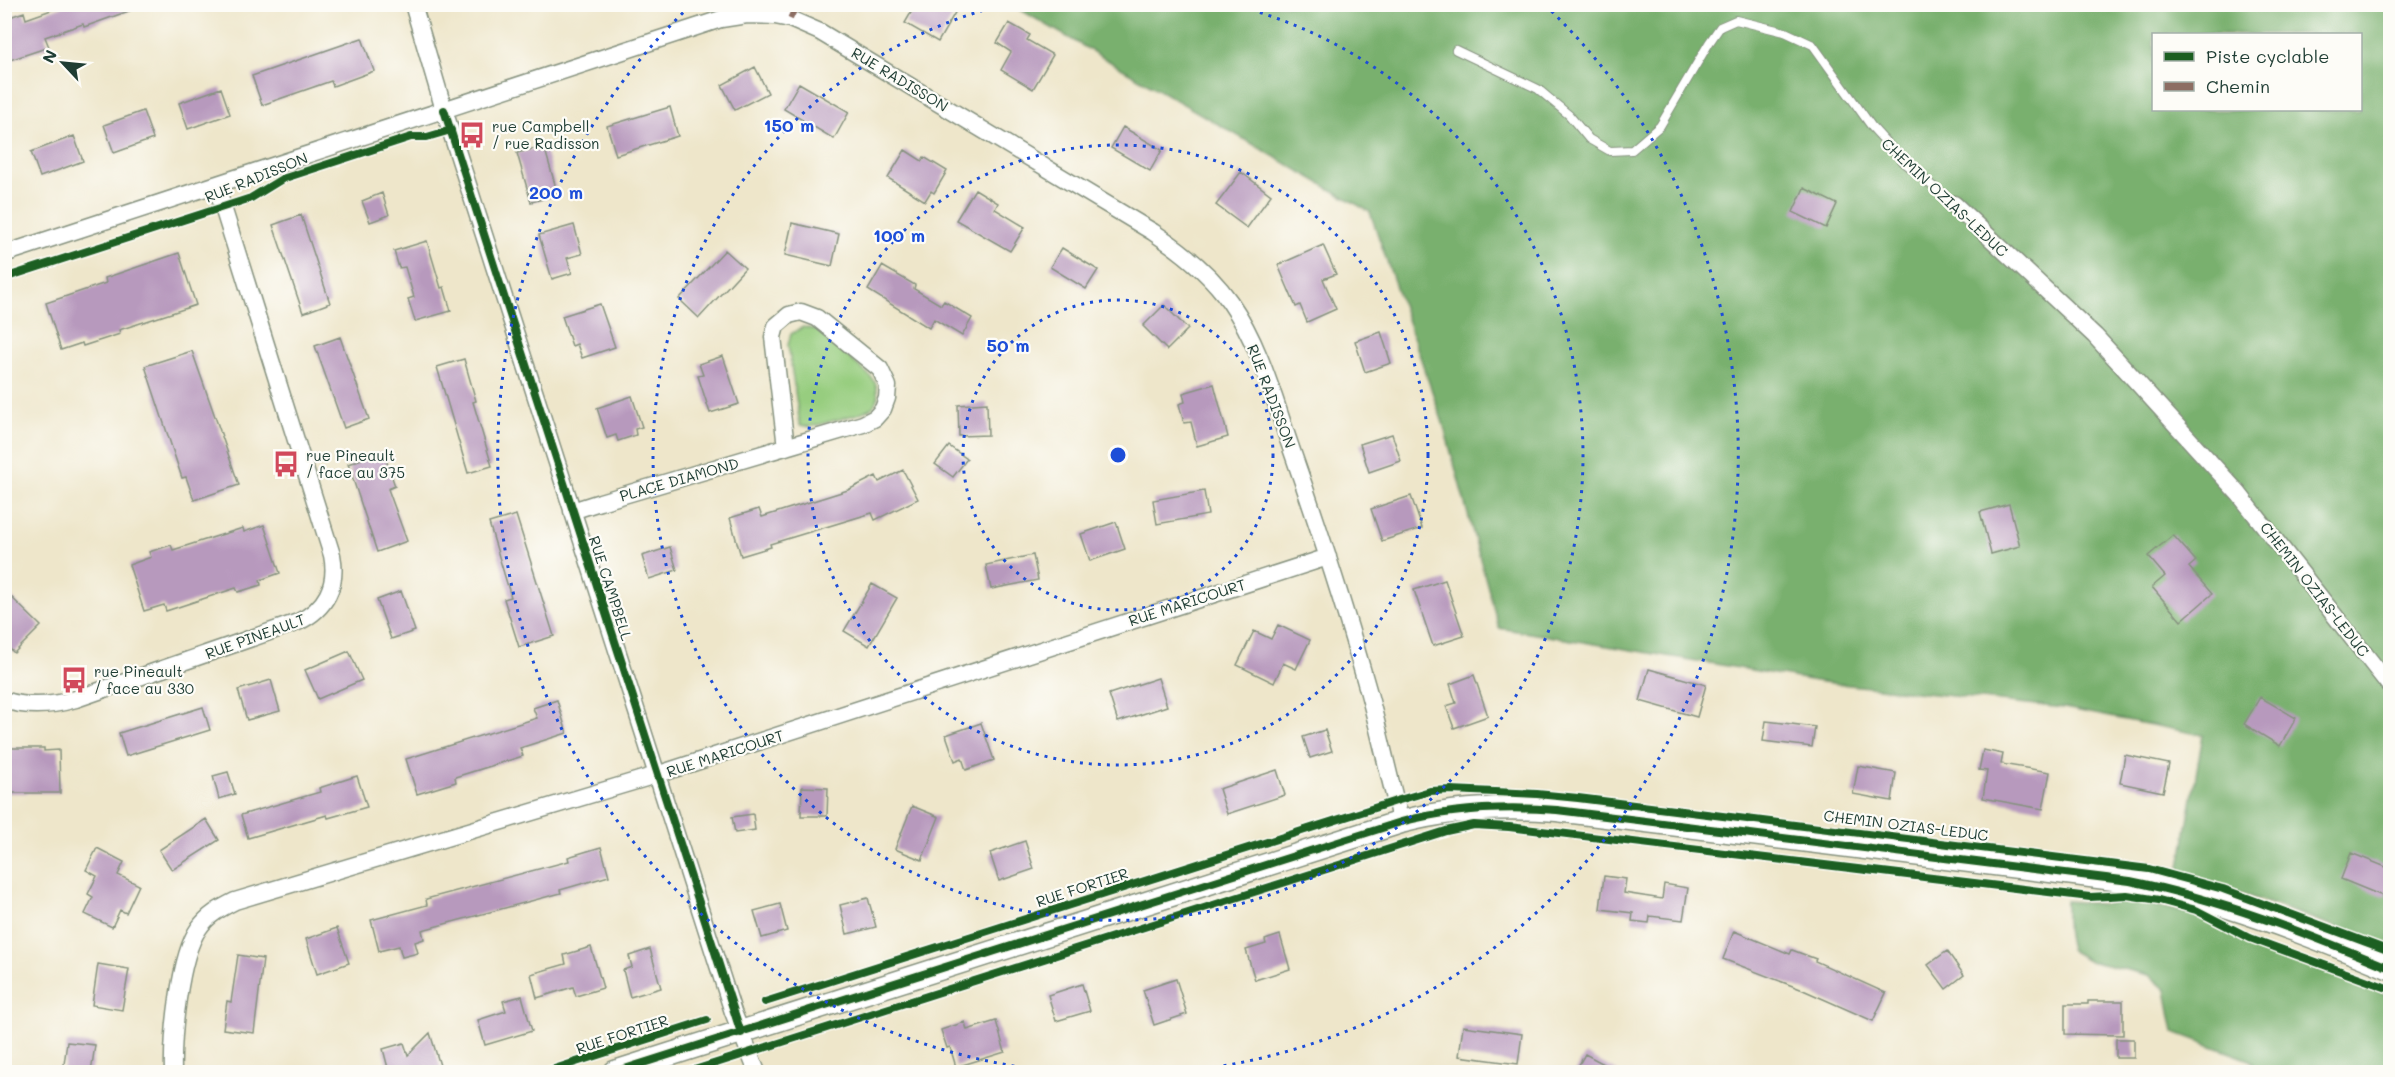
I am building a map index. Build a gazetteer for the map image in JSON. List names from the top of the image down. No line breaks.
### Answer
{"streets":{"street":["RUE RADISSON","CHEMIN OZIAS-LEDUC","PLACE DIAMOND","RUE CAMPBELL","RUE MARICOURT","RUE PINEAULT"],"cycle path":["RUE FORTIER"]},"crossings":[["RUE RADISSON","RUE CAMPBELL"],["RUE RADISSON","RUE MARICOURT"],["RUE RADISSON","RUE PINEAULT"],["PLACE DIAMOND","RUE CAMPBELL"],["RUE CAMPBELL","RUE MARICOURT"]],"places":{"bus stop":["rue Campbell / rue Radisson","rue Pineault / face au 375","rue Pineault / face au 330"]},"legend":["Piste cyclable","Chemin"],"north":"top left","rings":["150 m","200 m","100 m","50 m"]}
